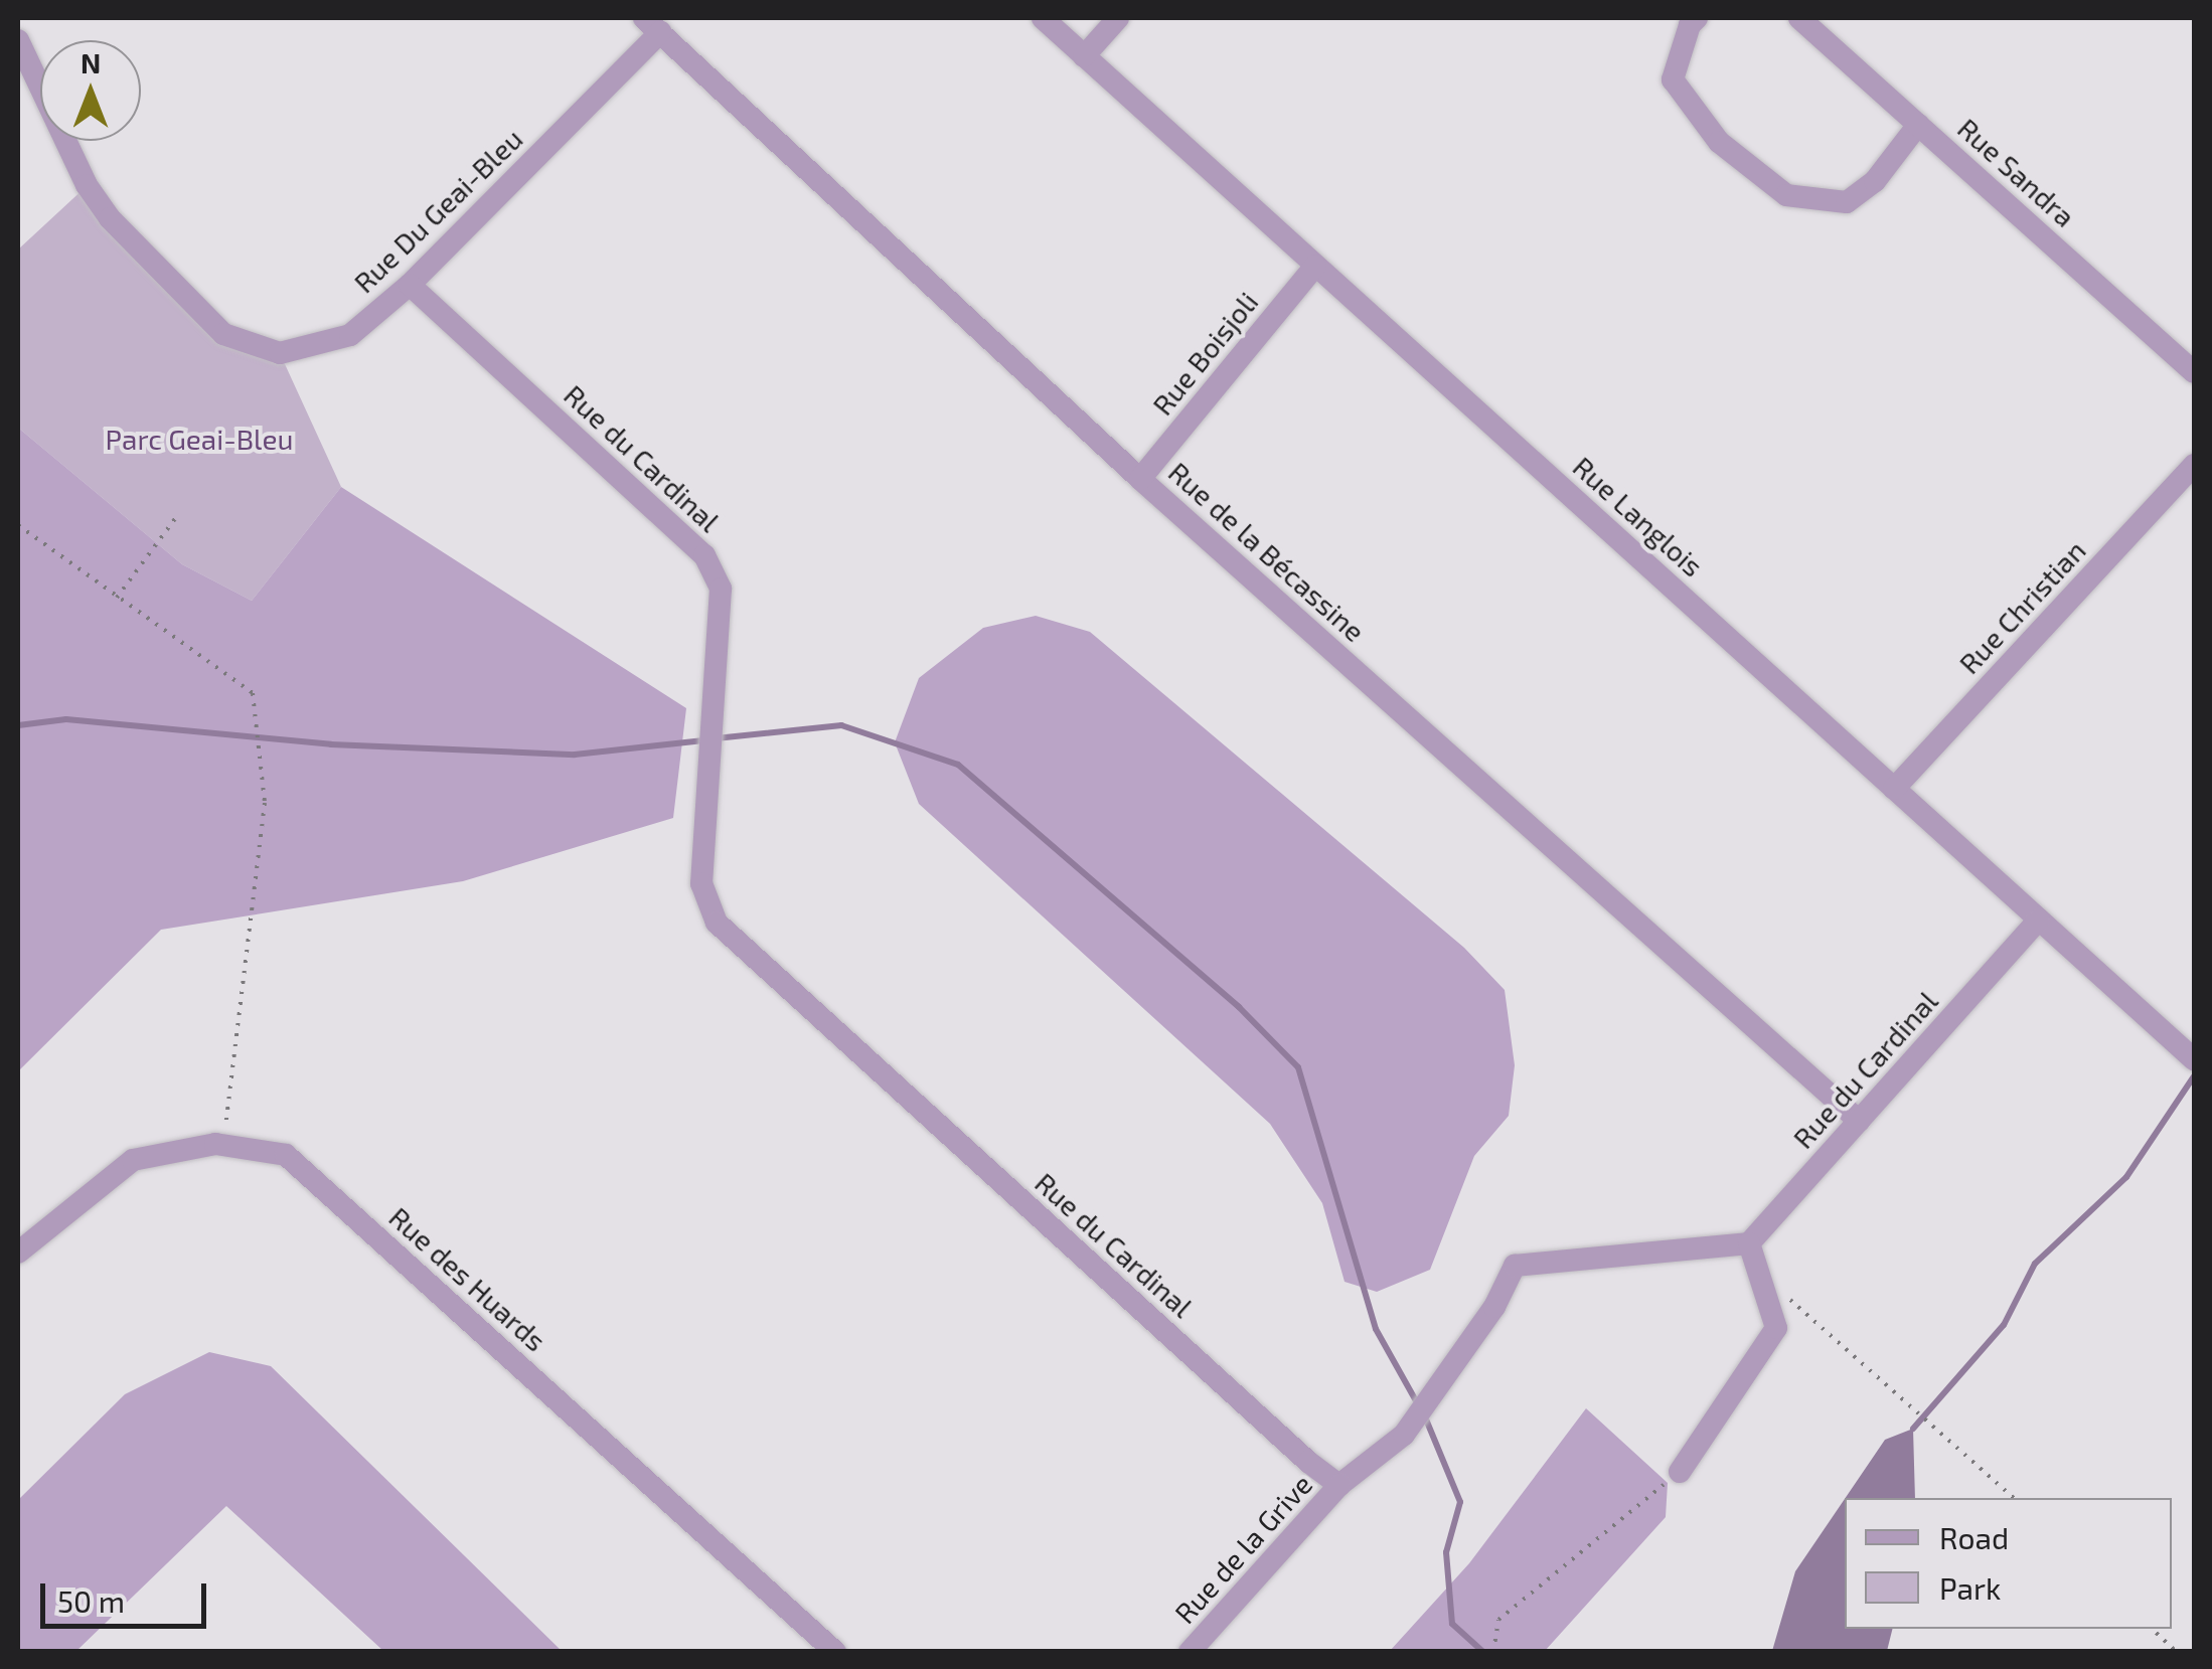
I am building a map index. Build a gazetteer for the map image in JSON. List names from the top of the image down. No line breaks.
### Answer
{"streets":{"street":["Rue Sandra","Rue Du Geai-Bleu","Rue Boisjoli","Rue du Cardinal","Rue Langlois","Rue de la Bécassine","Rue Christian","Rue des Huards","Rue de la Grive"]},"crossings":[["Rue Du Geai-Bleu","Rue du Cardinal"],["Rue Du Geai-Bleu","Rue de la Bécassine"],["Rue Boisjoli","Rue Langlois"],["Rue Boisjoli","Rue de la Bécassine"],["Rue du Cardinal","Rue Langlois"],["Rue du Cardinal","Rue de la Bécassine"],["Rue du Cardinal","Rue de la Grive"],["Rue Langlois","Rue Christian"]],"parks":["Parc Geai-Bleu"],"legend":["Road","Park"],"scale_bar":"50 m","north":"top"}
